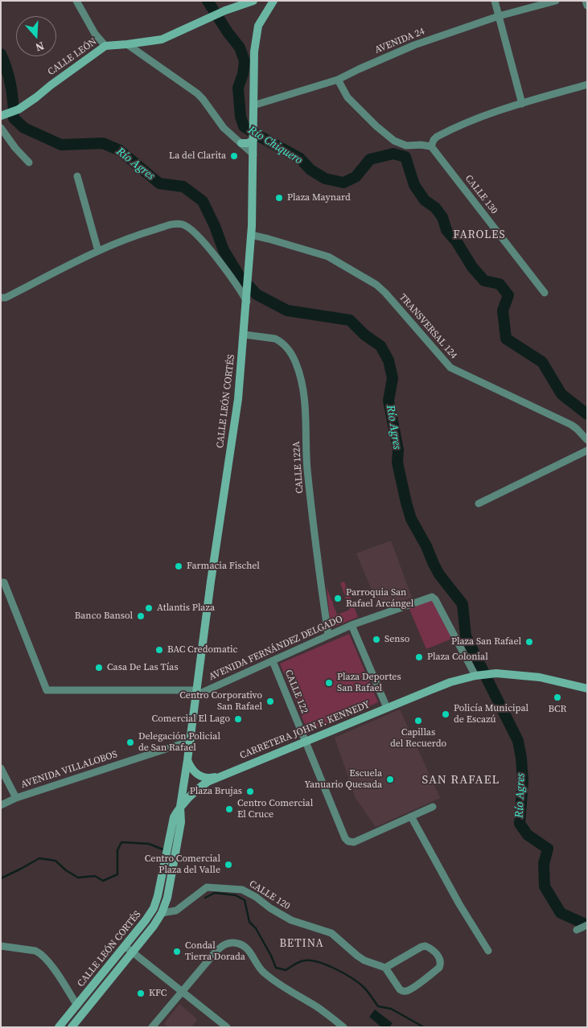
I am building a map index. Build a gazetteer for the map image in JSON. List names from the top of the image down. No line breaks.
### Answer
{"streets":{"main road":["CALLE LEÓN","CALLE LEÓN CORTÉS","CARRETERA JOHN F. KENNEDY"],"street":["AVENIDA 24","CALLE 130","TRANSVERSAL 124","CALLE 122A","AVENIDA FERNÁNDEZ DELGADO","CALLE 122","AVENIDA VILLALOBOS","CALLE 120"]},"crossings":[["AVENIDA 24","CALLE LEÓN CORTÉS"],["TRANSVERSAL 124","CALLE LEÓN CORTÉS"],["CALLE LEÓN CORTÉS","CALLE 122A"],["CALLE LEÓN CORTÉS","AVENIDA FERNÁNDEZ DELGADO"],["CALLE LEÓN CORTÉS","CARRETERA JOHN F. KENNEDY"],["CALLE LEÓN CORTÉS","AVENIDA VILLALOBOS"],["CALLE LEÓN CORTÉS","CALLE 120"],["CALLE 122A","AVENIDA FERNÁNDEZ DELGADO"],["AVENIDA FERNÁNDEZ DELGADO","CALLE 122"],["AVENIDA FERNÁNDEZ DELGADO","CARRETERA JOHN F. KENNEDY"],["CALLE 122","CARRETERA JOHN F. KENNEDY"]],"districts":["FAROLES","SAN RAFAEL","BETINA"],"water":["Río Chiquero","Río Agres"],"places":["La del Clarita","Plaza Maynard","Farmacia Fischel","Parroquia San Rafael Arcángel","Atlantis Plaza","Banco Bansol","Senso","Plaza San Rafael","BAC Credomatic","Plaza Colonial","Casa De Las Tías","Plaza Deportes San Rafael","BCR","Centro Corporativo San Rafael","Policía Municipal de Escazú","Comercial El Lago","Capillas del Recuerdo","Delegación Policial de San Rafael","Escuela Yanuario Quesada","Plaza Brujas","Centro Comercial El Cruce","Centro Comercial Plaza del Valle","Condal Tierra Dorada","KFC"],"north":"bottom"}
